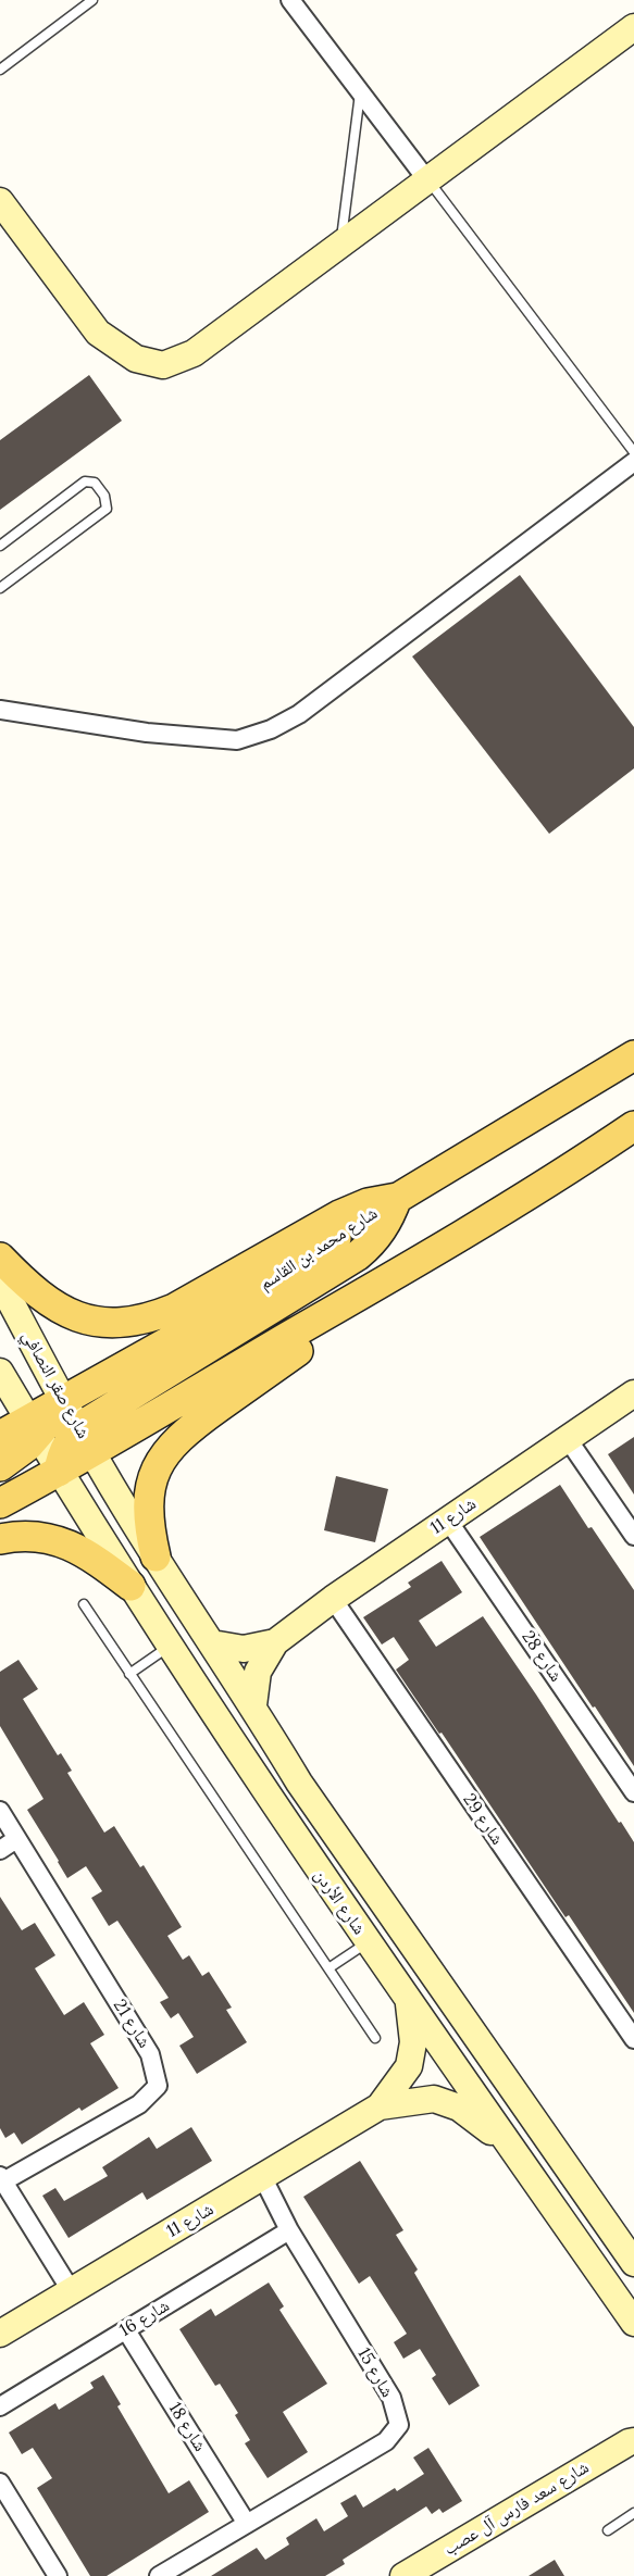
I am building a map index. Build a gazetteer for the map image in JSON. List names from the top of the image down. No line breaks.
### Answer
{"streets":{"main road":["شارع محمد بن القاسم","شارع صقر النصافي","شارع 11","شارع الأردن","شارع سعد فارس آل عصب"],"street":["شارع 28","شارع 29","شارع 21","شارع 16","شارع 15","شارع 18"]},"crossings":[["شارع محمد بن القاسم","شارع صقر النصافي"],["شارع صقر النصافي","شارع الأردن"],["شارع 11","شارع 28"],["شارع 11","شارع 29"],["شارع 11","شارع الأردن"],["شارع 11","شارع 15"],["شارع 16","شارع 15"],["شارع 16","شارع 18"],["شارع 15","شارع 18"]]}
